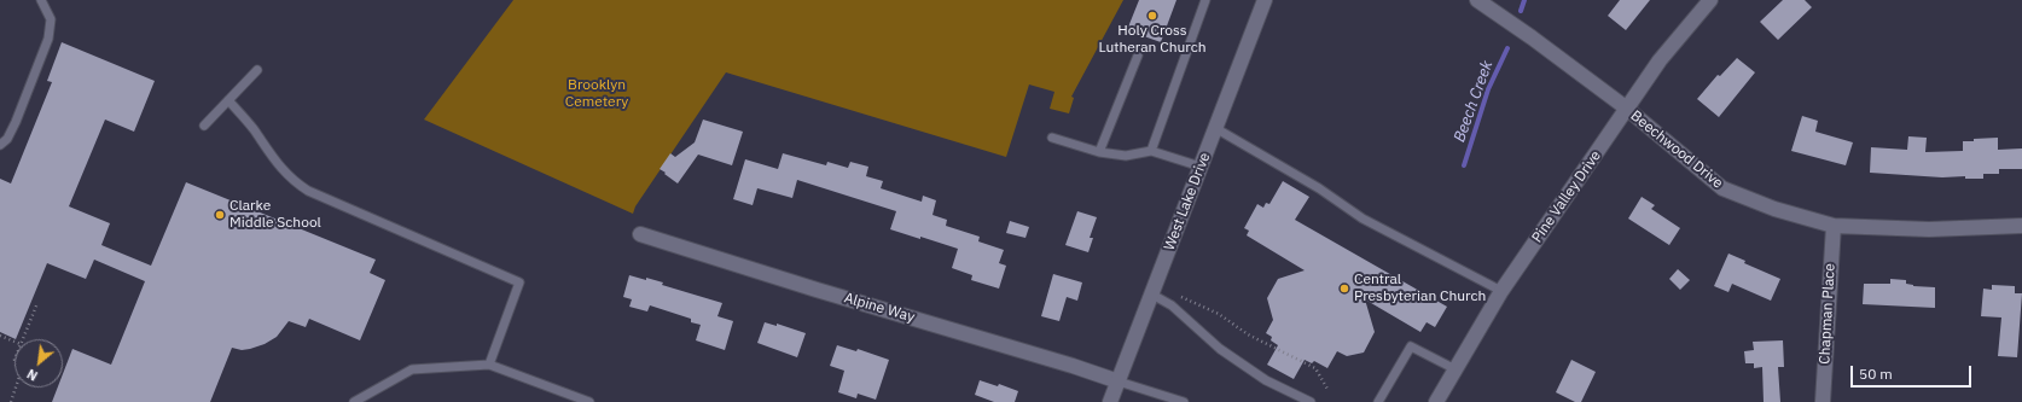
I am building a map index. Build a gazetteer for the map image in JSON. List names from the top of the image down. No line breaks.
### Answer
{"streets":{"street":["Beechwood Drive","Pine Valley Drive","West Lake Drive","Alpine Way","Chapman Place"]},"crossings":[["Beechwood Drive","Pine Valley Drive"],["Beechwood Drive","Chapman Place"],["West Lake Drive","Alpine Way"]],"water":["Beech Creek"],"parks":["Brooklyn Cemetery"],"places":["Holy Cross Lutheran Church","Clarke Middle School","Central Presbyterian Church"],"scale_bar":"50 m","north":"bottom left"}
